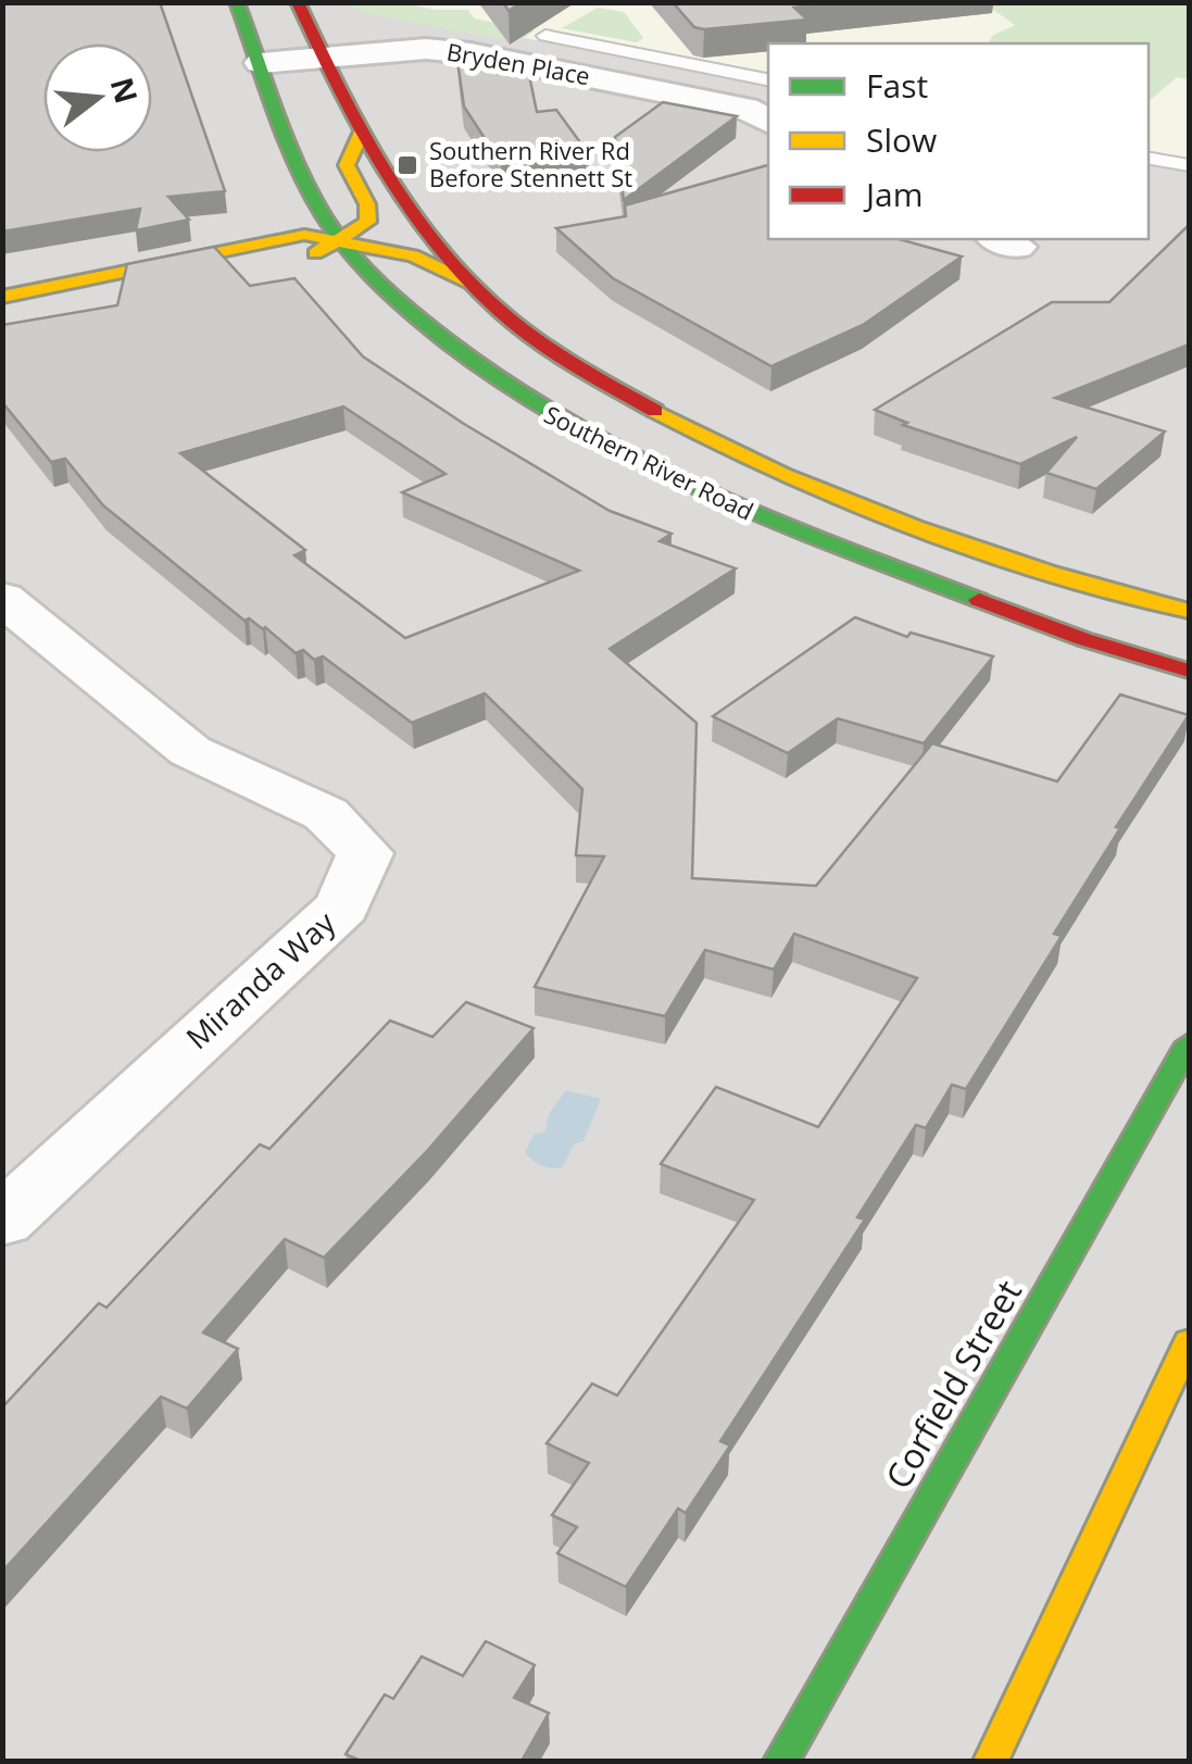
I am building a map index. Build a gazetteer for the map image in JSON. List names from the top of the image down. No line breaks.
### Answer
{"streets":{"main road":["Southern River Road","Corfield Street"],"street":["Bryden Place","Miranda Way"]},"crossings":[["Bryden Place","Southern River Road"]],"places":{"transit":["Southern River Rd Before Stennett St"]},"legend":["Fast","Slow","Jam"],"north":"right"}
